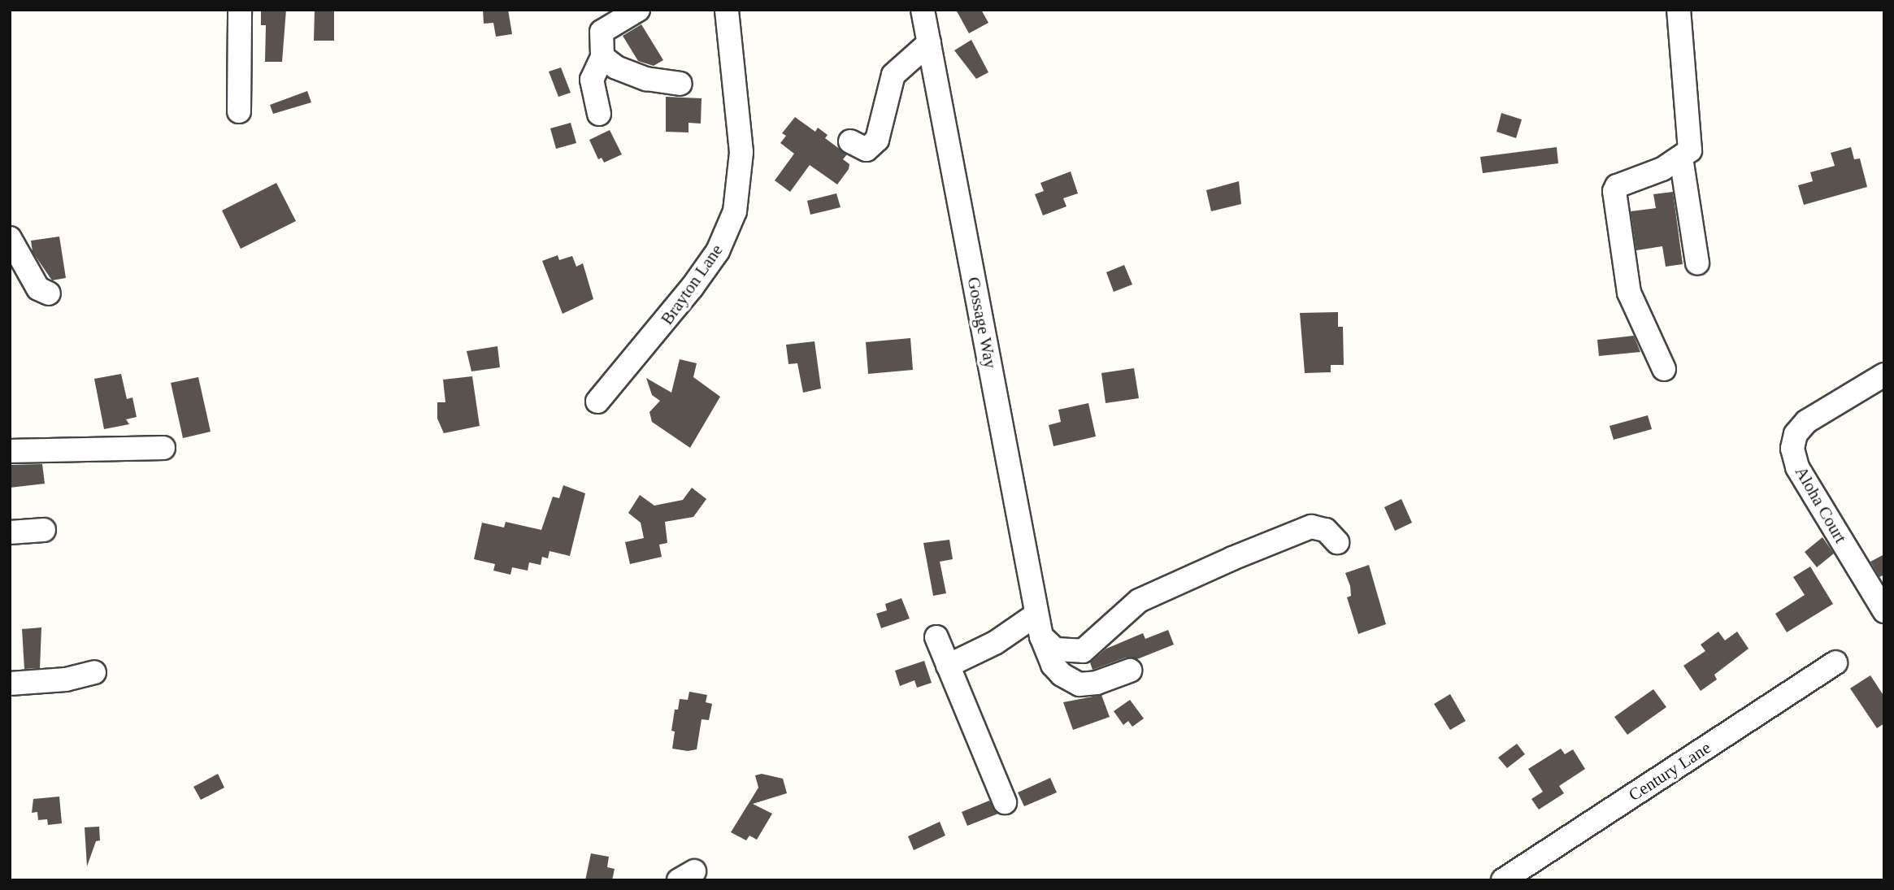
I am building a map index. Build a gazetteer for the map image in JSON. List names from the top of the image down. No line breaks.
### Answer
{"streets":{"street":["Brayton Lane","Gossage Way","Aloha Court","Century Lane"]}}
